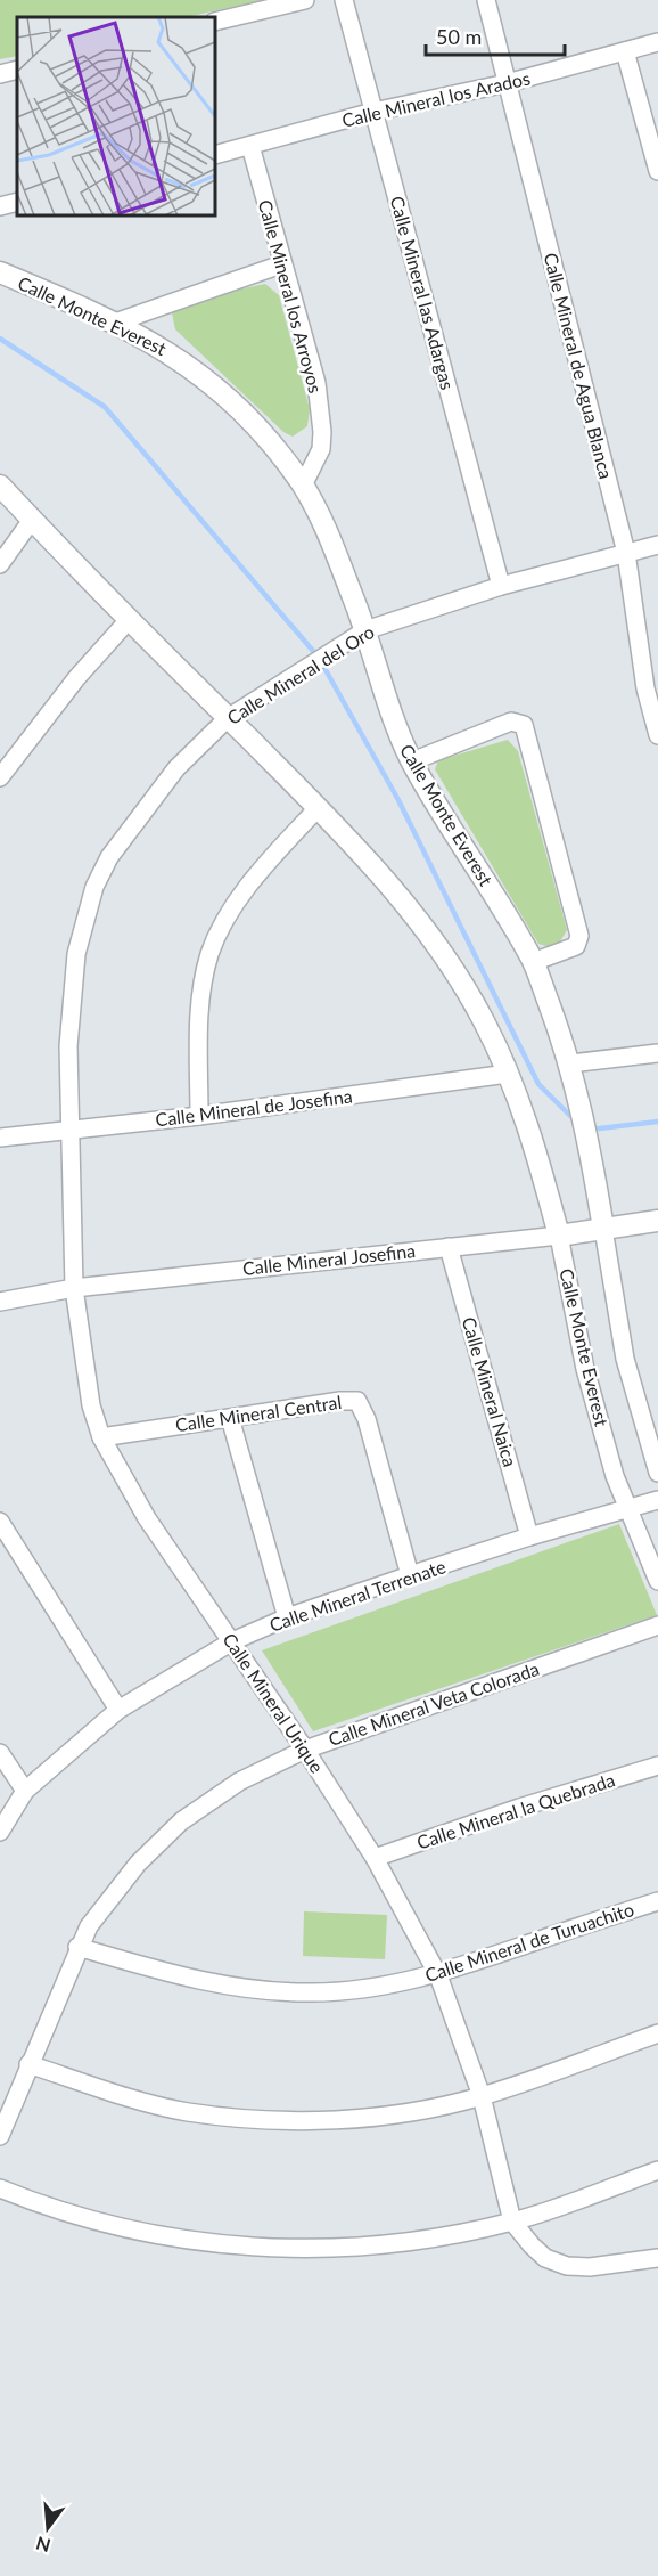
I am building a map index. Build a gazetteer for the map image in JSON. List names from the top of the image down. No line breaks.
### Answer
{"streets":{"street":["Calle Mineral los Arados","Calle Mineral las Adargas","Calle Mineral los Arroyos","Calle Monte Everest","Calle Mineral de Agua Blanca","Calle Mineral del Oro","Calle Mineral de Josefina","Calle Mineral Josefina","Calle Mineral Naica","Calle Mineral Central","Calle Mineral Terrenate","Calle Mineral Urique","Calle Mineral Veta Colorada","Calle Mineral la Quebrada","Calle Mineral de Turuachito"]},"crossings":[["Calle Mineral los Arados","Calle Mineral las Adargas"],["Calle Mineral los Arados","Calle Mineral los Arroyos"],["Calle Mineral los Arados","Calle Mineral de Agua Blanca"],["Calle Mineral las Adargas","Calle Mineral del Oro"],["Calle Mineral los Arroyos","Calle Monte Everest"],["Calle Monte Everest","Calle Mineral del Oro"],["Calle Monte Everest","Calle Mineral de Josefina"],["Calle Monte Everest","Calle Mineral Josefina"],["Calle Monte Everest","Calle Mineral Terrenate"],["Calle Mineral de Agua Blanca","Calle Mineral del Oro"],["Calle Mineral del Oro","Calle Mineral de Josefina"],["Calle Mineral del Oro","Calle Mineral Urique"],["Calle Mineral de Josefina","Calle Mineral Urique"],["Calle Mineral Josefina","Calle Mineral Naica"],["Calle Mineral Josefina","Calle Mineral Urique"],["Calle Mineral Naica","Calle Mineral Terrenate"],["Calle Mineral Central","Calle Mineral Terrenate"],["Calle Mineral Central","Calle Mineral Urique"],["Calle Mineral Terrenate","Calle Mineral Urique"],["Calle Mineral Urique","Calle Mineral Veta Colorada"],["Calle Mineral Urique","Calle Mineral la Quebrada"],["Calle Mineral Urique","Calle Mineral de Turuachito"],["Calle Mineral Veta Colorada","Calle Mineral de Turuachito"]],"scale_bar":"50 m","north":"bottom"}
